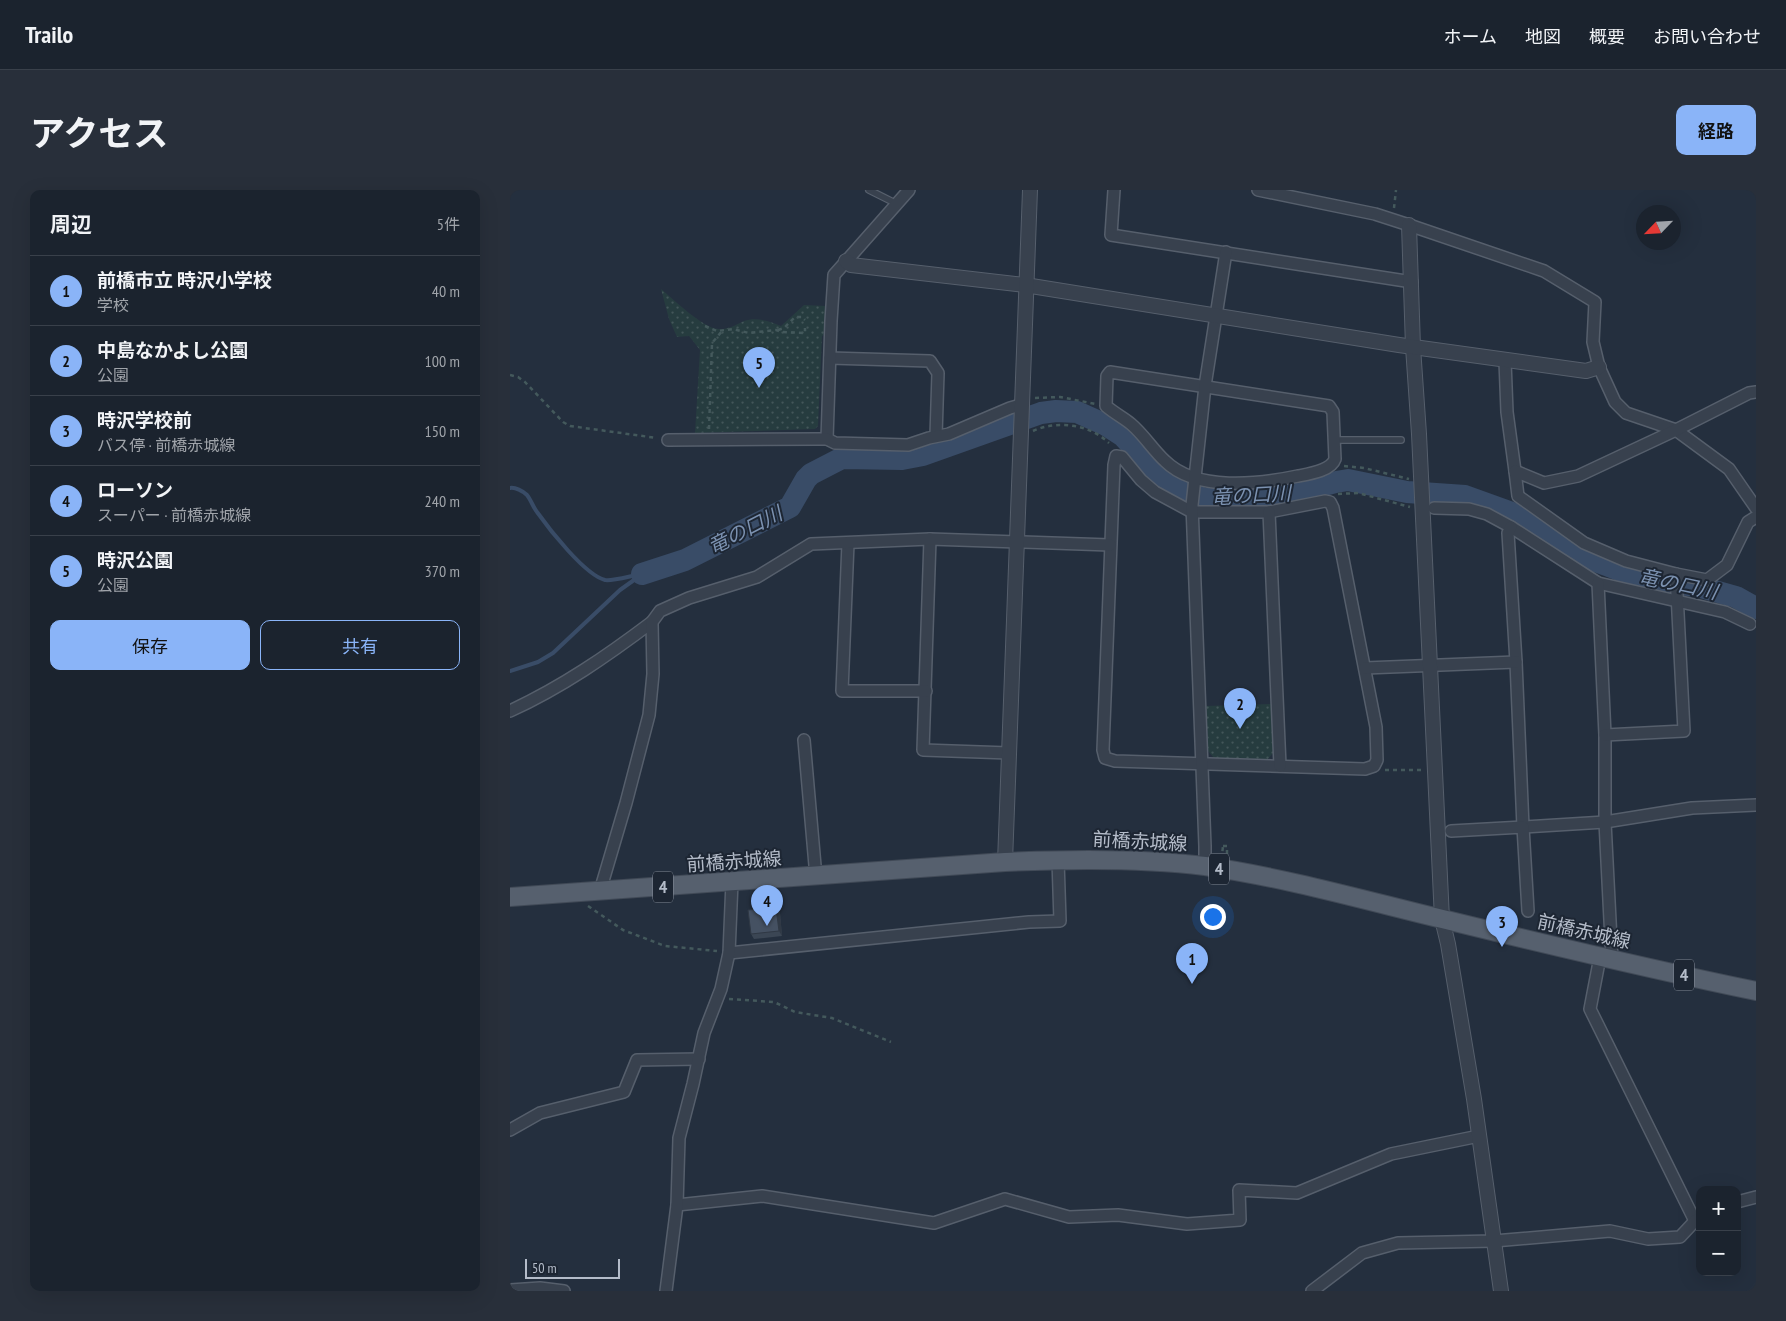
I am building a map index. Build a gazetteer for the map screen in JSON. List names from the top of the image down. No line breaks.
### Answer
{"streets":{"main road":["前橋赤城線","4"]},"water":["竜の口川"],"scale_bar":"50 m","north":"bottom left","page":{"header":"Trailo","nav":["ホーム","地図","概要","お問い合わせ"],"title":"アクセス","buttons":["経路",["保存","共有"]],"heading":["周辺","5件"],"list":[{"mark":"1","name":"前橋市立 時沢小学校","note":"学校","value":"40 m"},{"mark":"2","name":"中島なかよし公園","note":"公園","value":"100 m"},{"mark":"3","name":"時沢学校前","note":"バス停 · 前橋赤城線","value":"150 m"},{"mark":"4","name":"ローソン","note":"スーパー · 前橋赤城線","value":"240 m"},{"mark":"5","name":"時沢公園","note":"公園","value":"370 m"}],"pins":["5","2","4","3","1"],"map_buttons":["+","−"],"scale":"50 m"}}
